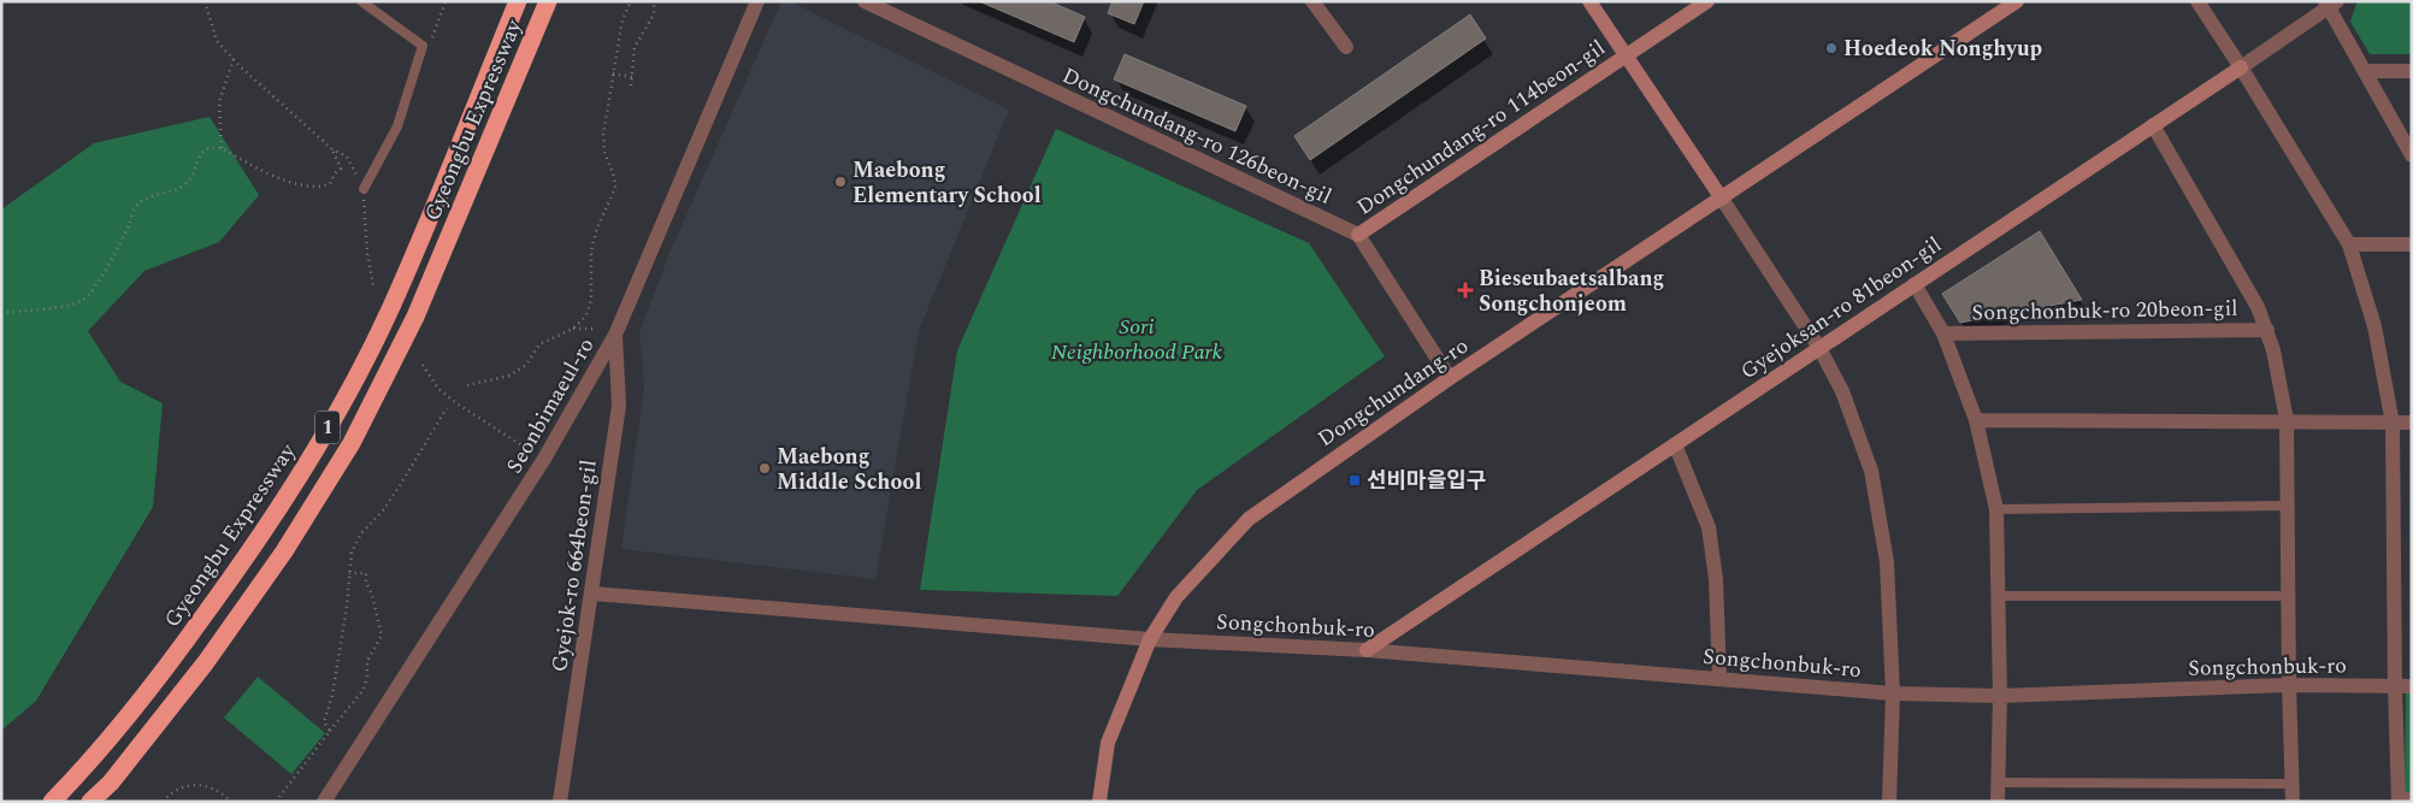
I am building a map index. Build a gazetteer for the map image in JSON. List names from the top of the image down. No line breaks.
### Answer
{"streets":{"highway":["Gyeongbu Expressway","1"],"main road":["Dongchundang-ro 114beon-gil","Gyejoksan-ro 81beon-gil","Dongchundang-ro"],"street":["Dongchundang-ro 126beon-gil","Songchonbuk-ro 20beon-gil","Seonbimaeul-ro","Gyejok-ro 664beon-gil","Songchonbuk-ro"]},"crossings":[["Dongchundang-ro 114beon-gil","Dongchundang-ro 126beon-gil"],["Dongchundang-ro 114beon-gil","Dongchundang-ro"],["Gyejoksan-ro 81beon-gil","Songchonbuk-ro 20beon-gil"],["Gyejoksan-ro 81beon-gil","Songchonbuk-ro"],["Songchonbuk-ro 20beon-gil","Songchonbuk-ro"],["Dongchundang-ro","Songchonbuk-ro"],["Seonbimaeul-ro","Gyejok-ro 664beon-gil"],["Gyejok-ro 664beon-gil","Songchonbuk-ro"]],"parks":["Sori Neighborhood Park"],"places":{"other":["Hoedeok Nonghyup","Maebong Elementary School","Maebong Middle School"],"health":["Bieseubaetsalbang Songchonjeom"],"transit":["선비마을입구"]}}
